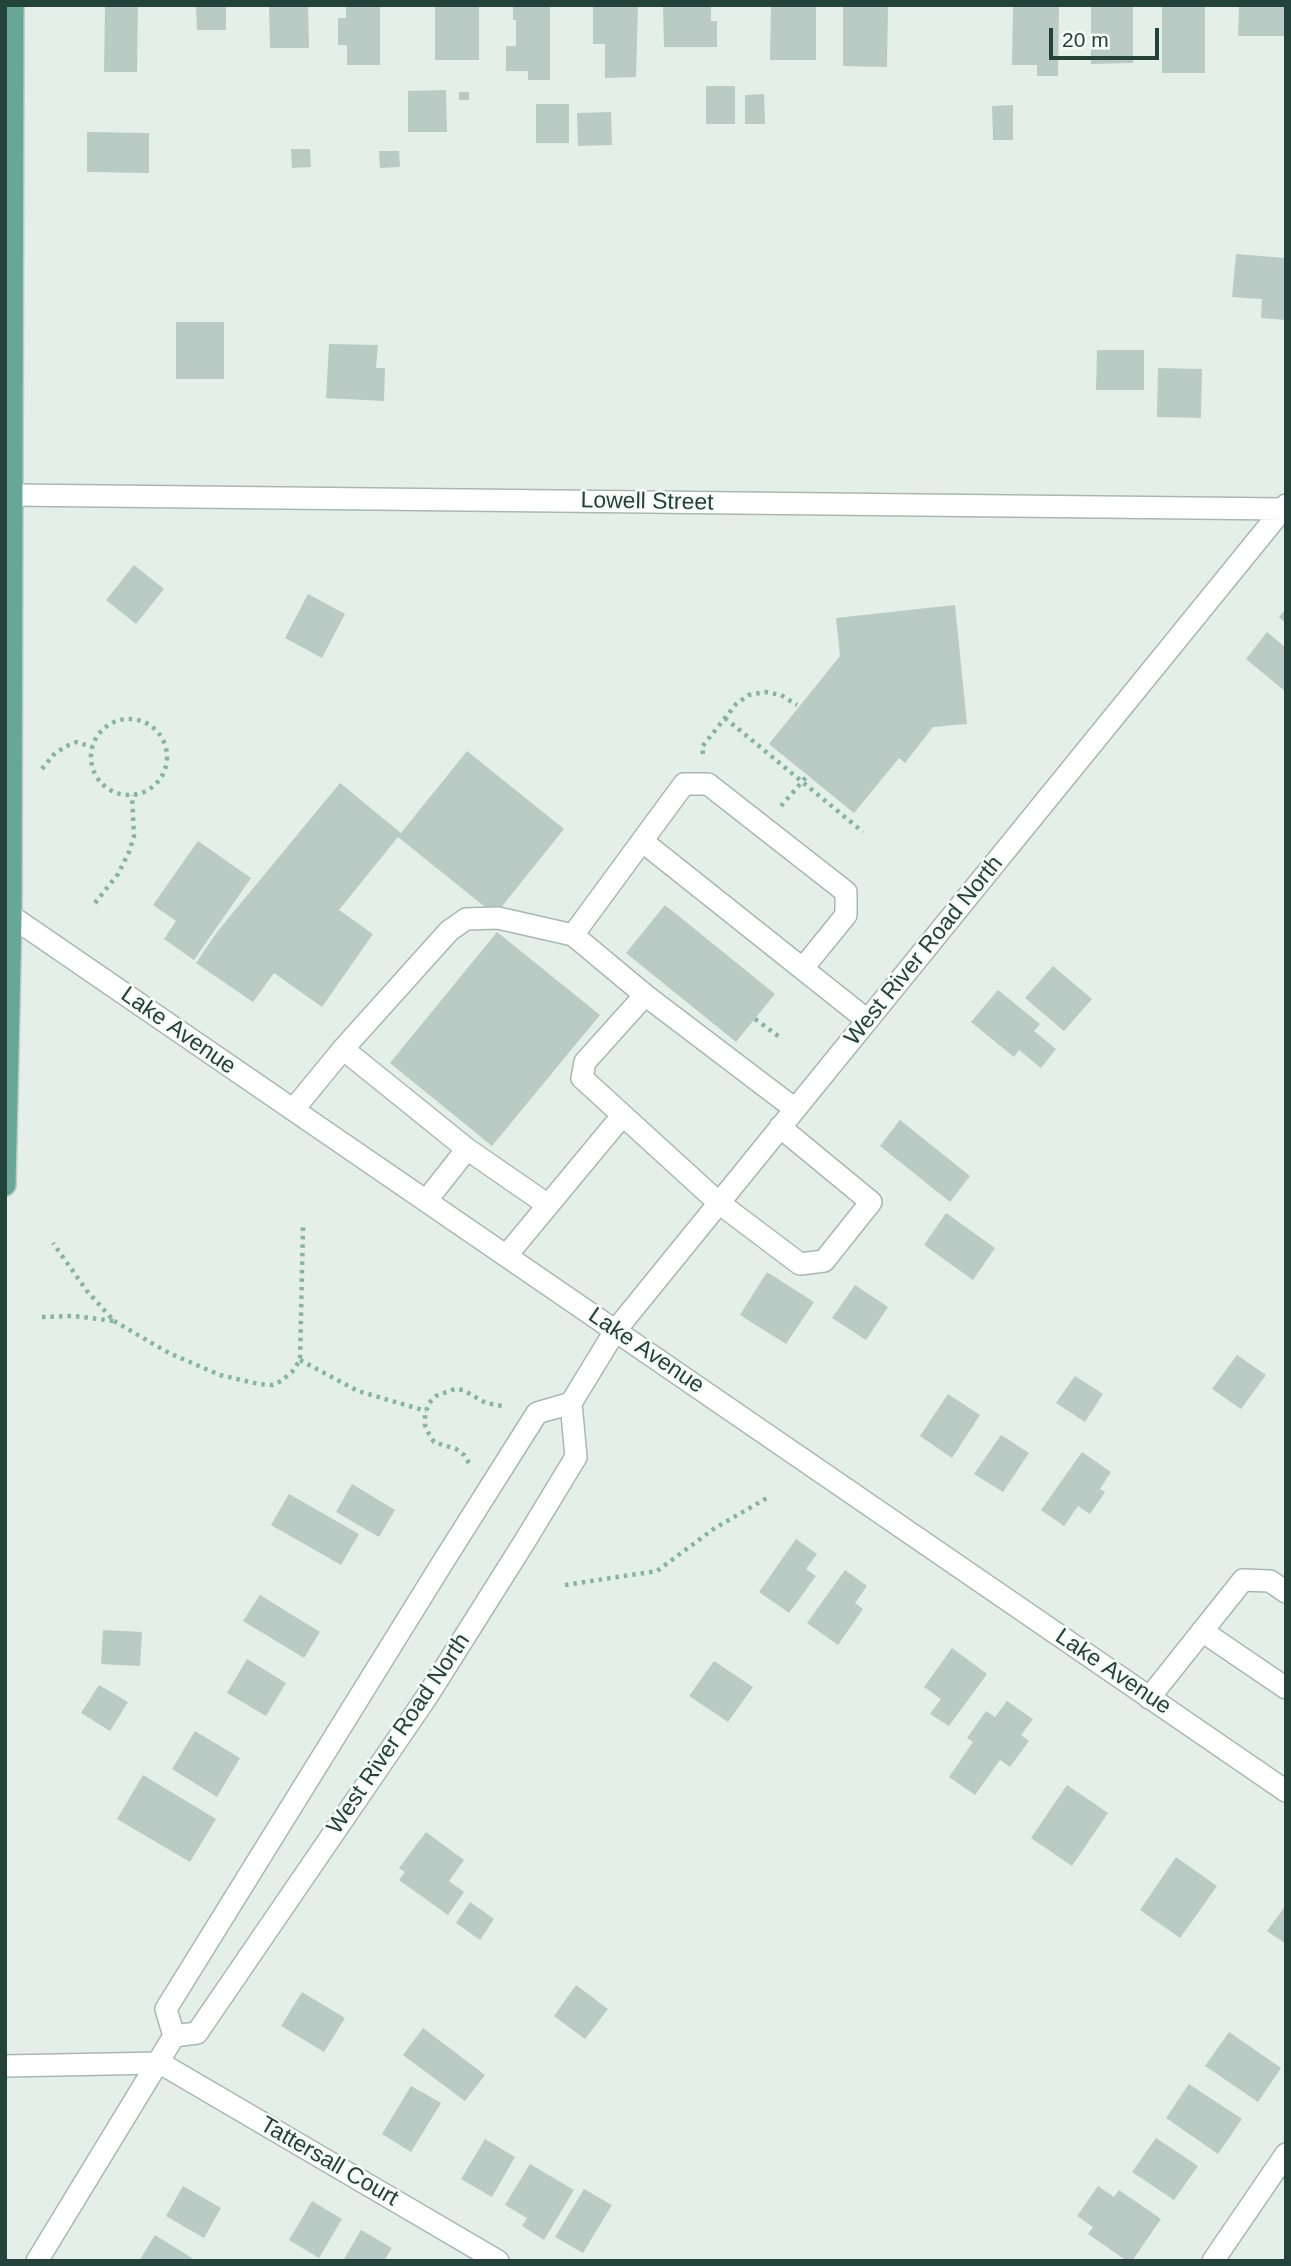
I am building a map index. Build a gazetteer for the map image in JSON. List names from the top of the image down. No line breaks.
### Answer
{"streets":{"street":["Lowell Street","West River Road North","Lake Avenue","Tattersall Court"]},"crossings":[["Lowell Street","West River Road North"],["West River Road North","Lake Avenue"]],"scale_bar":"20 m"}
